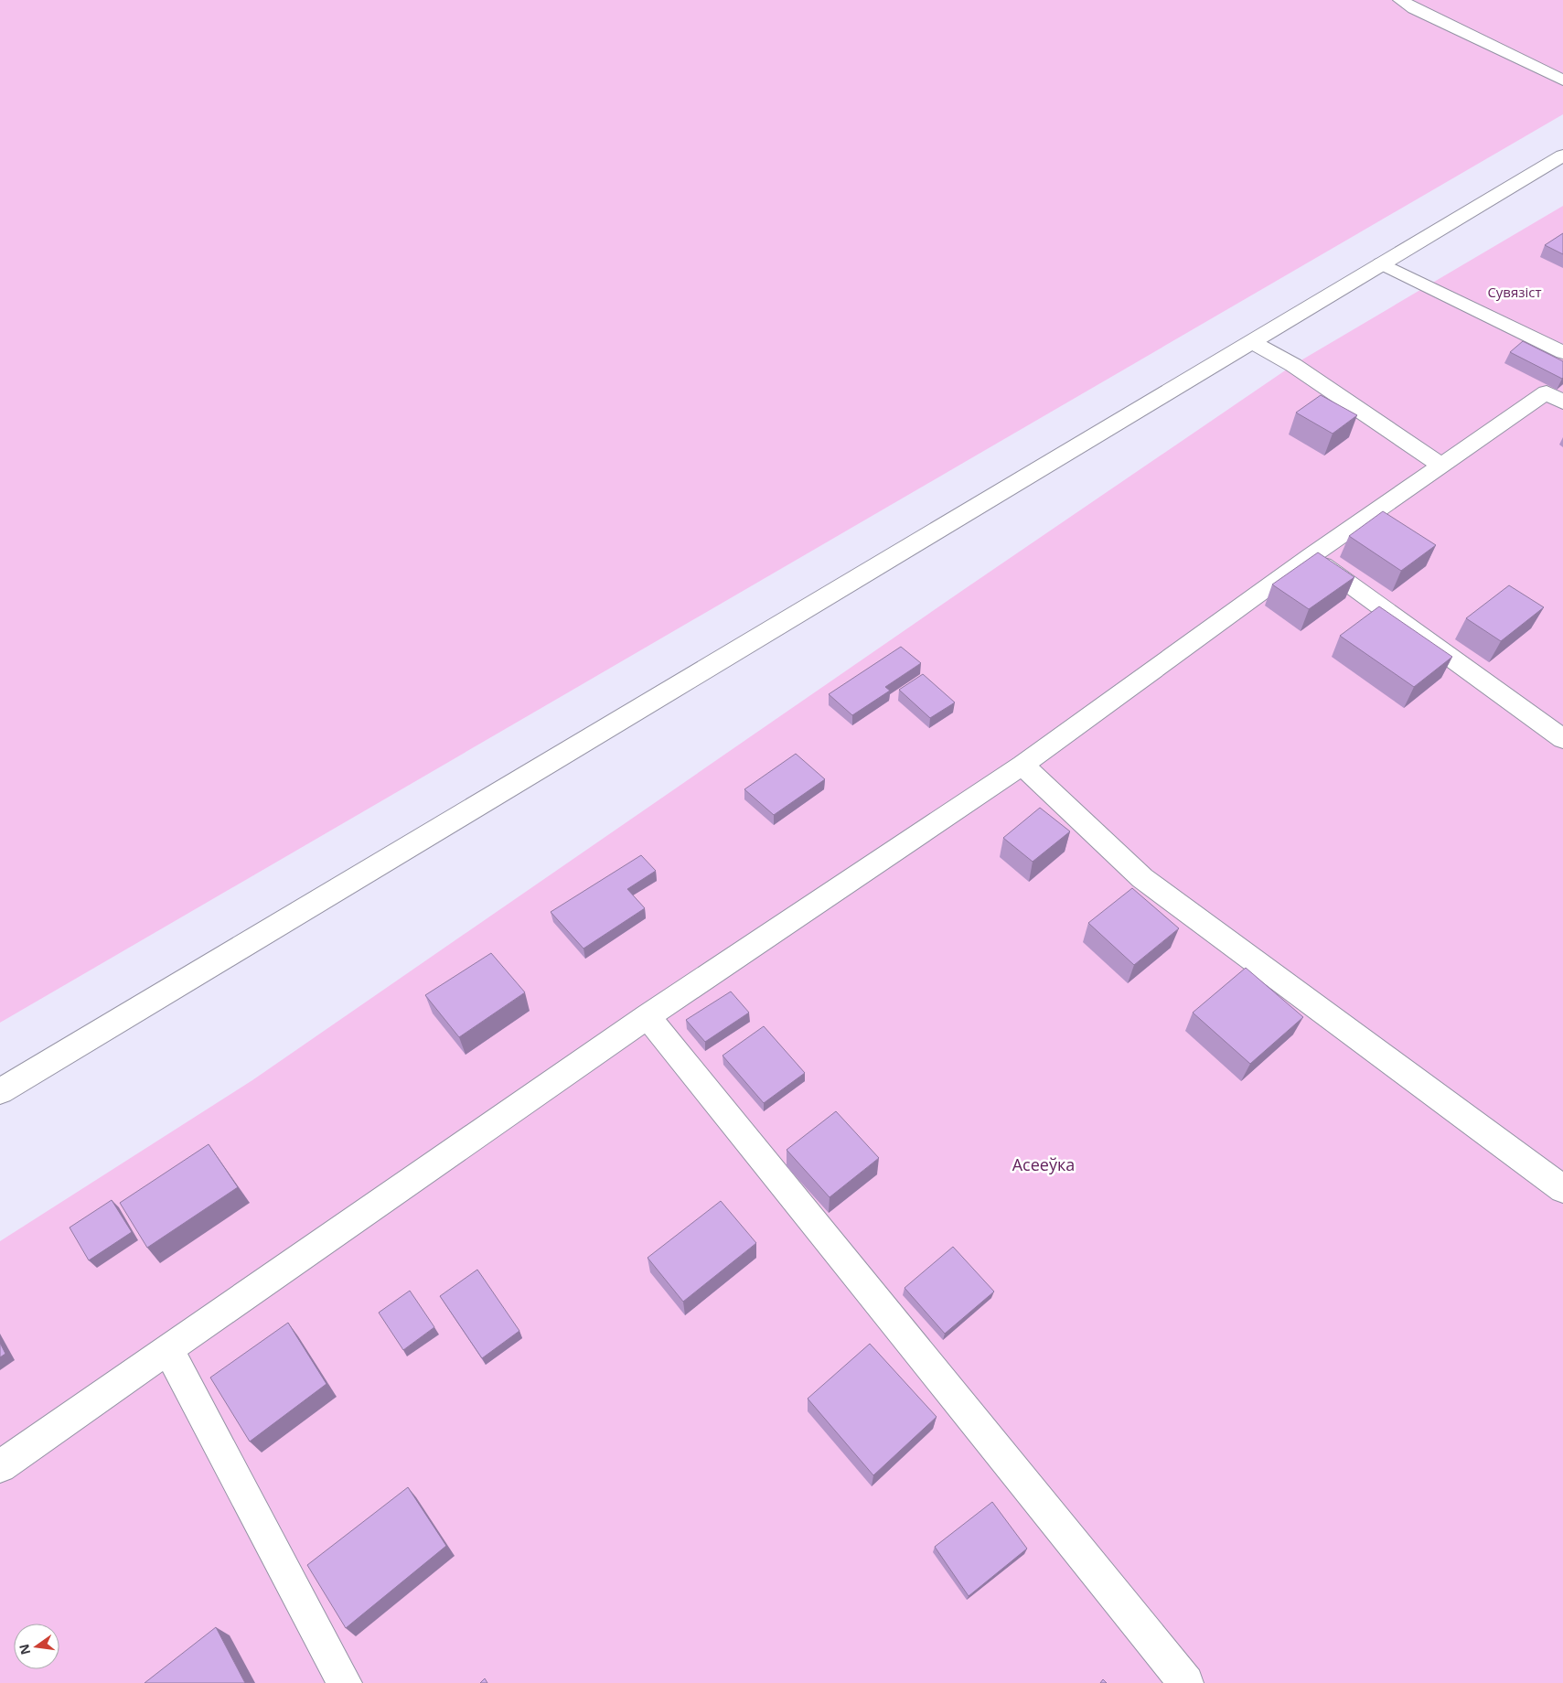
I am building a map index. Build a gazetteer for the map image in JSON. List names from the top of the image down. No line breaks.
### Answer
{"parks":["Сувязіст","Асееўка"],"north":"left"}
